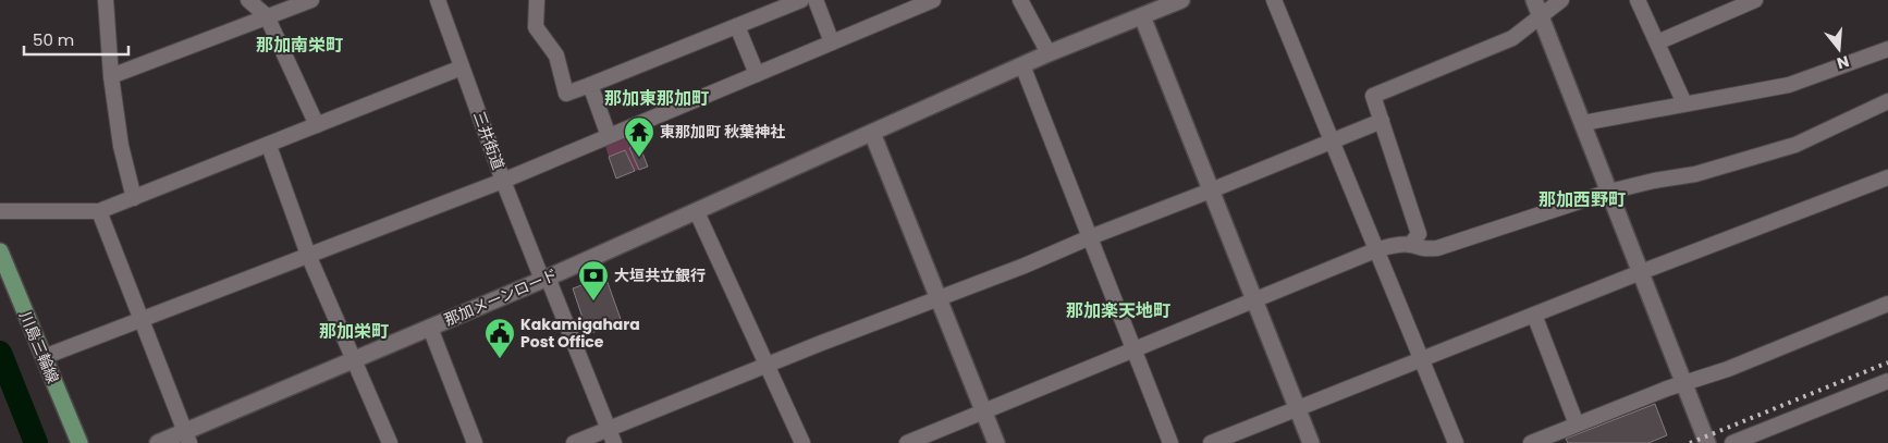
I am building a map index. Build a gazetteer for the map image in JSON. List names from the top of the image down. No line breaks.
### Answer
{"streets":{"main road":["川島三輪線"],"street":["三井街道","那加メーンロード"]},"crossings":[["三井街道","那加メーンロード"]],"districts":["那加南栄町","那加東那加町","那加西野町","那加楽天地町","那加栄町"],"places":{"temple":["東那加町 秋葉神社"],"bank":["大垣共立銀行"],"public building":["Kakamigahara Post Office"]},"scale_bar":"50 m","north":"bottom"}
